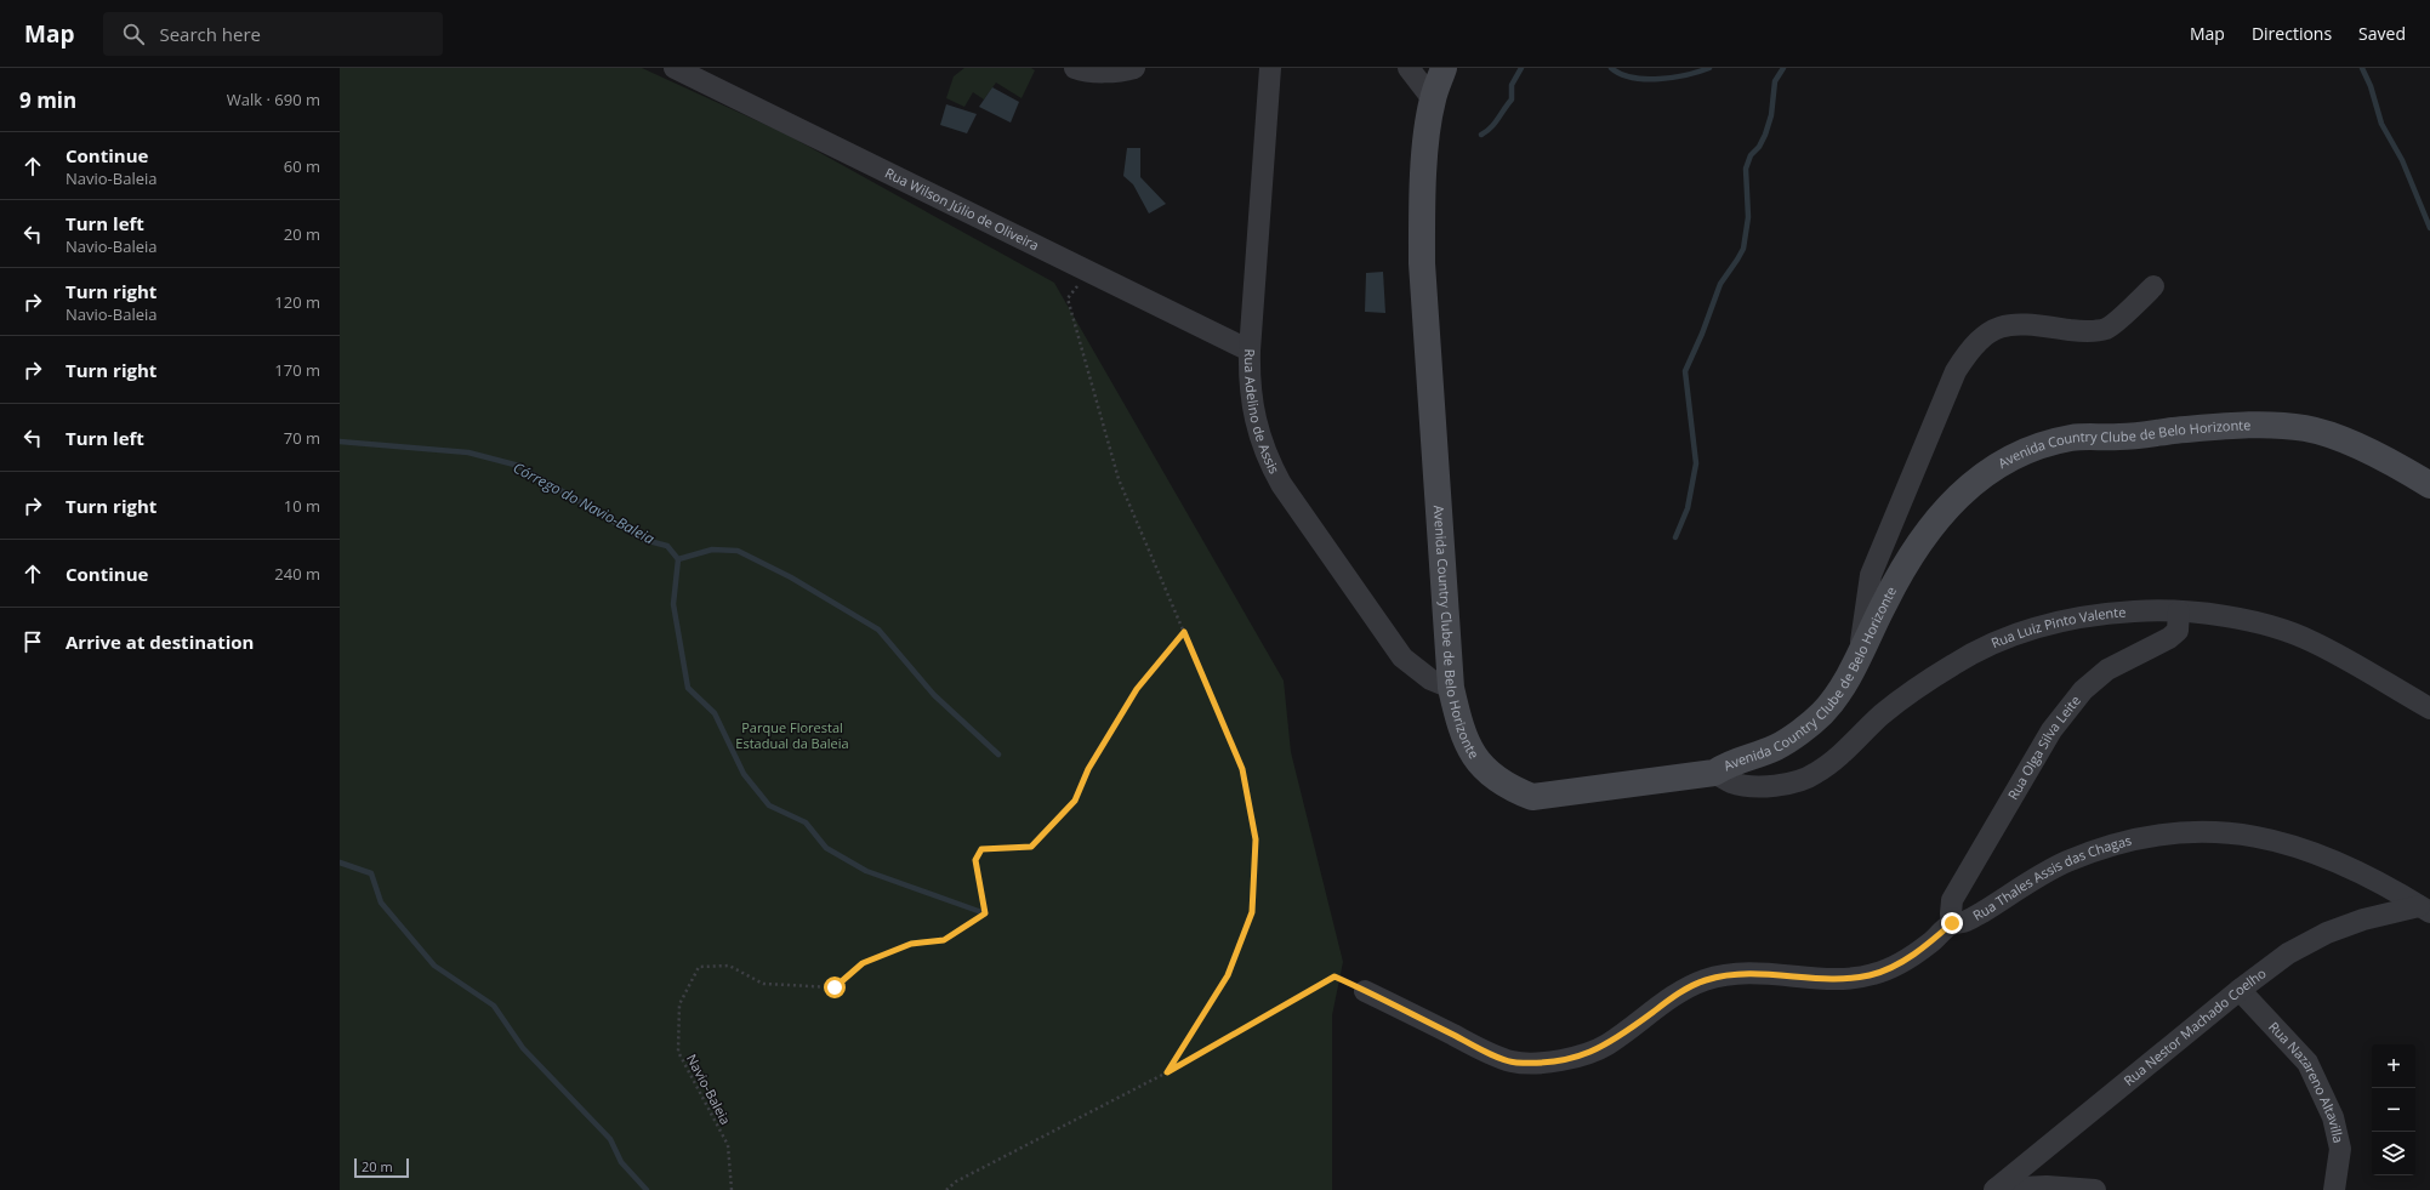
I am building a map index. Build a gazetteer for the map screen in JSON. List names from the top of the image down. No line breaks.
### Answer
{"streets":{"street":["Rua Wilson Júlio de Oliveira","Rua Adelino de Assis","Avenida Country Clube de Belo Horizonte","Rua Luiz Pinto Valente","Rua Olga Silva Leite","Rua Thales Assis das Chagas","Rua Nestor Machado Coelho","Rua Nazareno Altavilla"],"path":["Navio-Baleia"]},"crossings":[["Rua Wilson Júlio de Oliveira","Rua Adelino de Assis"],["Rua Adelino de Assis","Avenida Country Clube de Belo Horizonte"],["Avenida Country Clube de Belo Horizonte","Rua Luiz Pinto Valente"],["Rua Luiz Pinto Valente","Rua Olga Silva Leite"],["Rua Olga Silva Leite","Rua Thales Assis das Chagas"],["Rua Thales Assis das Chagas","Rua Nestor Machado Coelho"],["Rua Nestor Machado Coelho","Rua Nazareno Altavilla"]],"water":["Córrego do Navio-Baleia"],"parks":["Parque Florestal Estadual da Baleia"],"scale_bar":"20 m","page":{"header":"Map","search":"Search here","nav":["Map","Directions","Saved"],"heading":["9 min","Walk · 690 m"],"list":[["Continue","Navio-Baleia","60 m"],["Turn left","Navio-Baleia","20 m"],["Turn right","Navio-Baleia","120 m"],["Turn right","170 m"],["Turn left","70 m"],["Turn right","10 m"],["Continue","240 m"],"Arrive at destination"],"map_buttons":["+","−"],"scale":"20 m"}}
